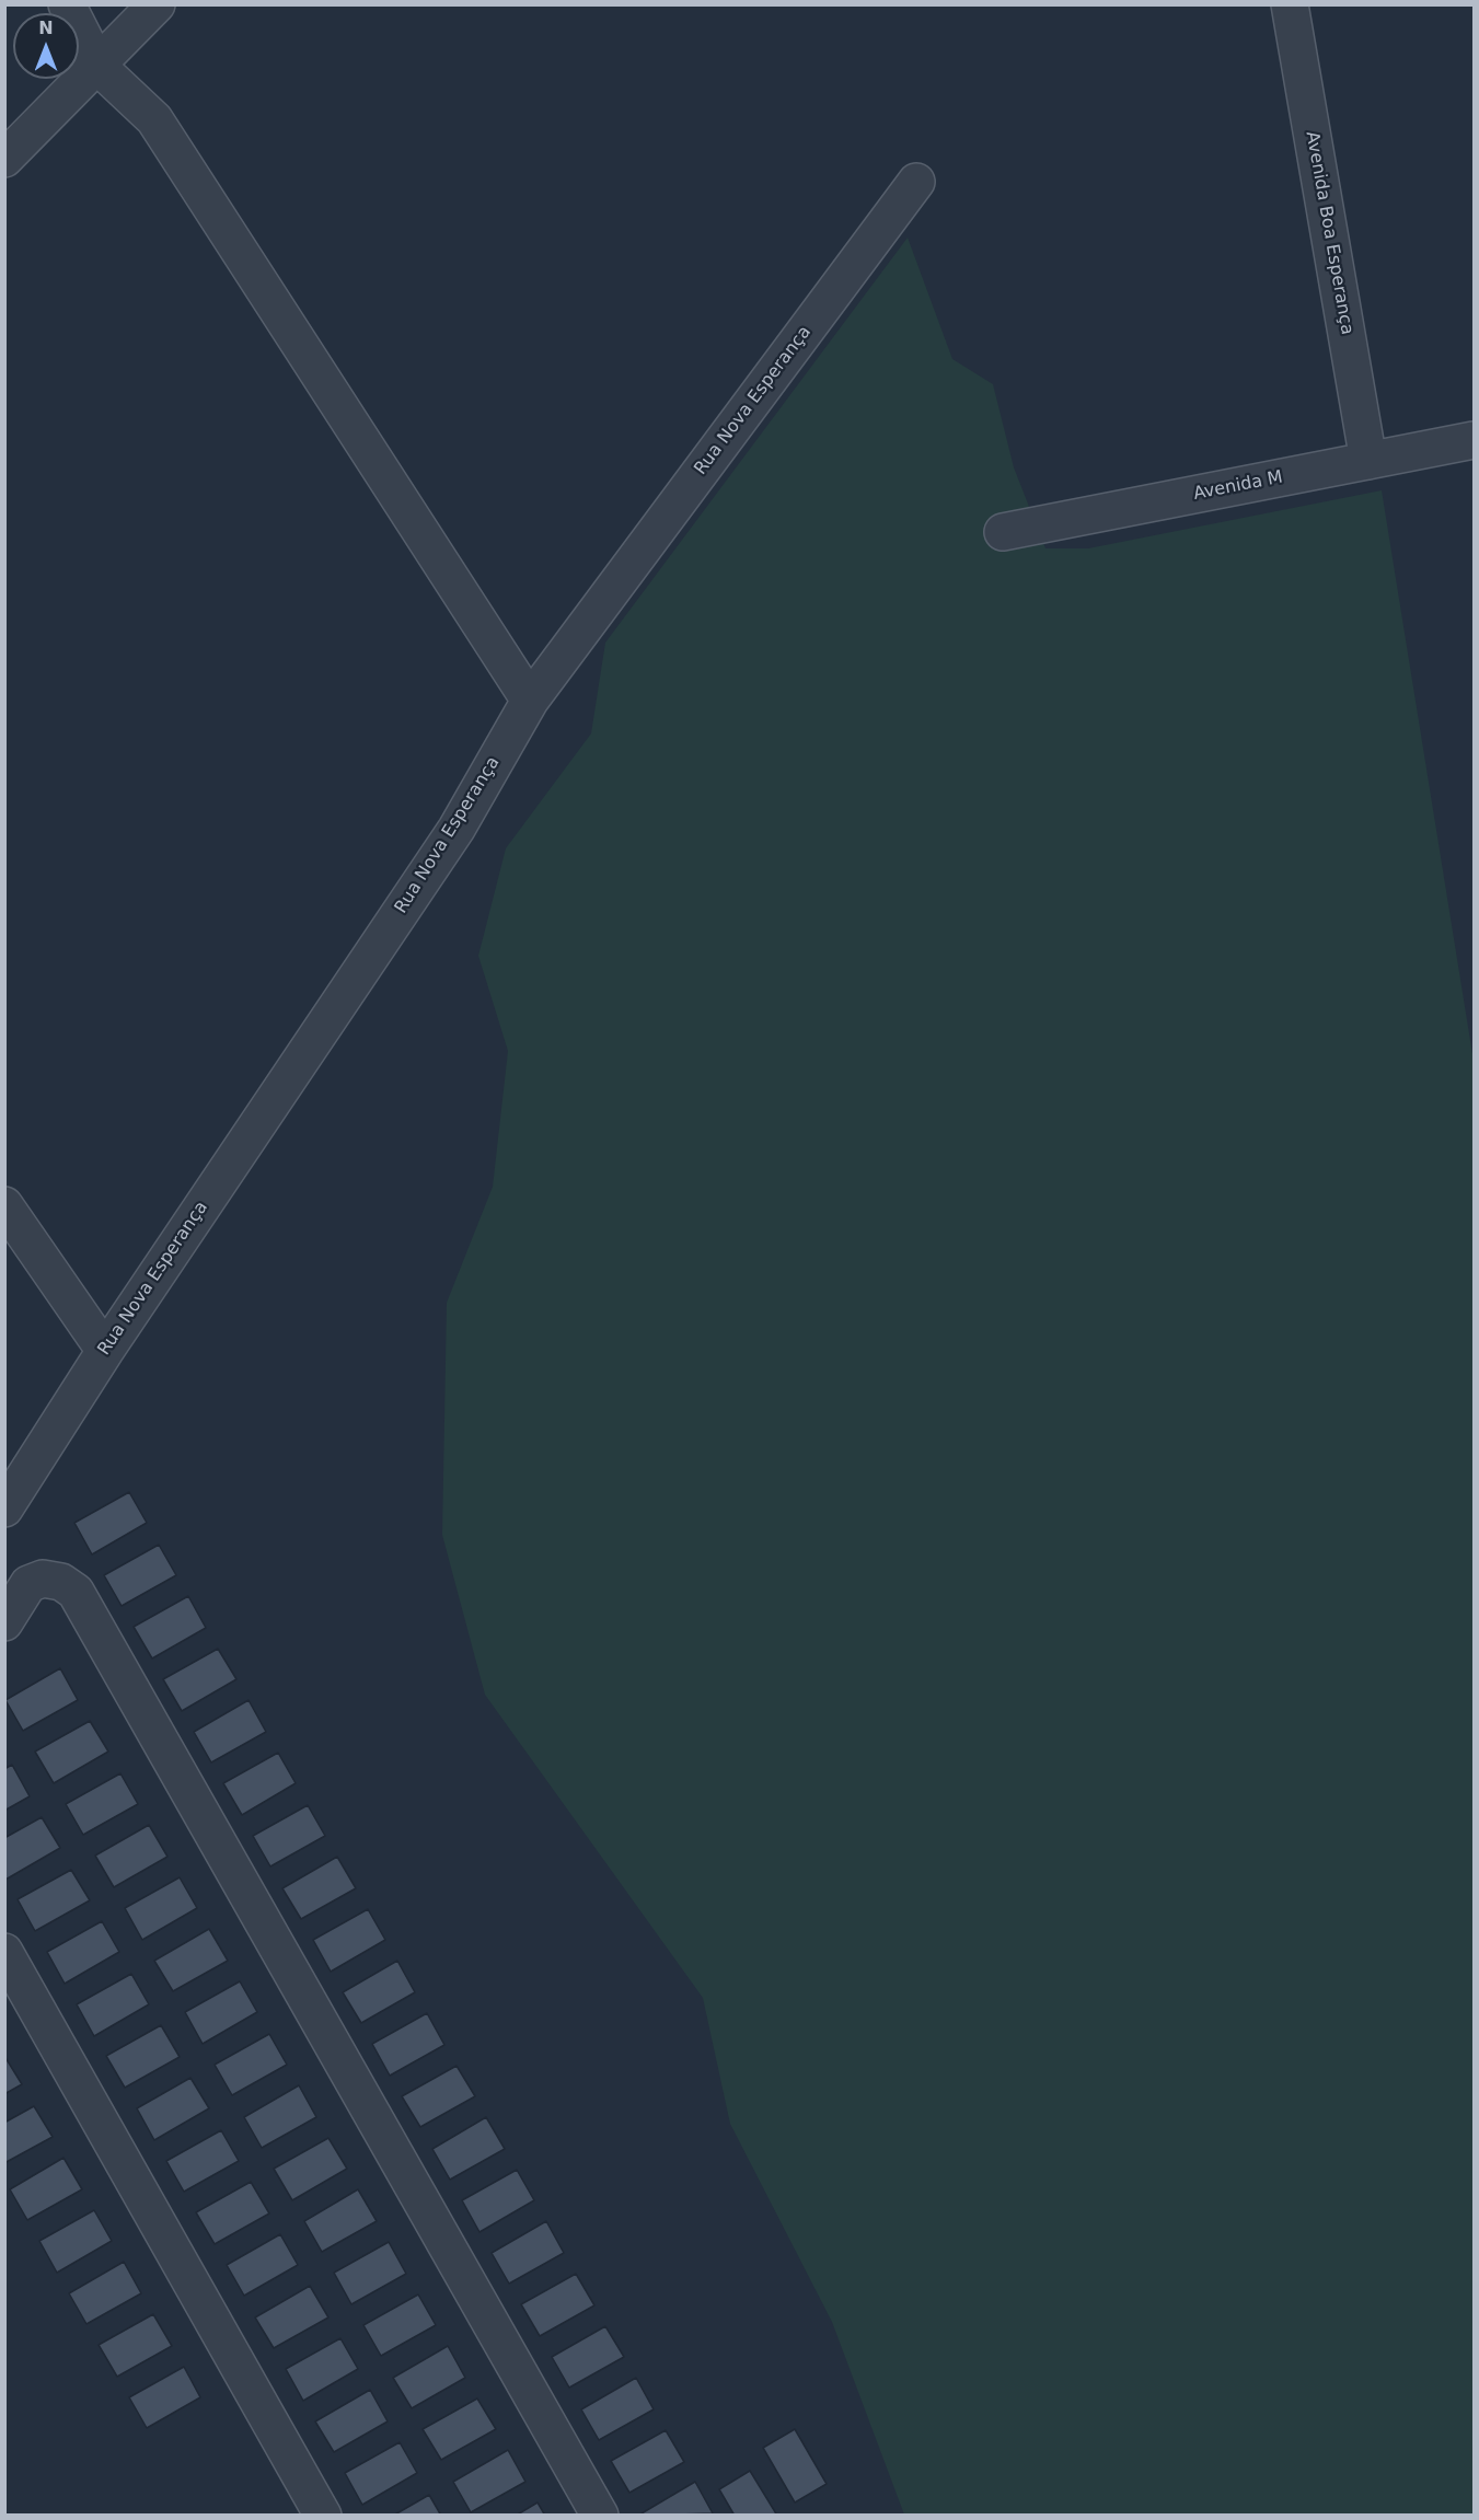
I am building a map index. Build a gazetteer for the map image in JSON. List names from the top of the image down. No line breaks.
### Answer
{"streets":{"street":["Avenida Boa Esperança","Rua Nova Esperança","Avenida M"]},"crossings":[["Avenida Boa Esperança","Avenida M"]],"north":"top"}
